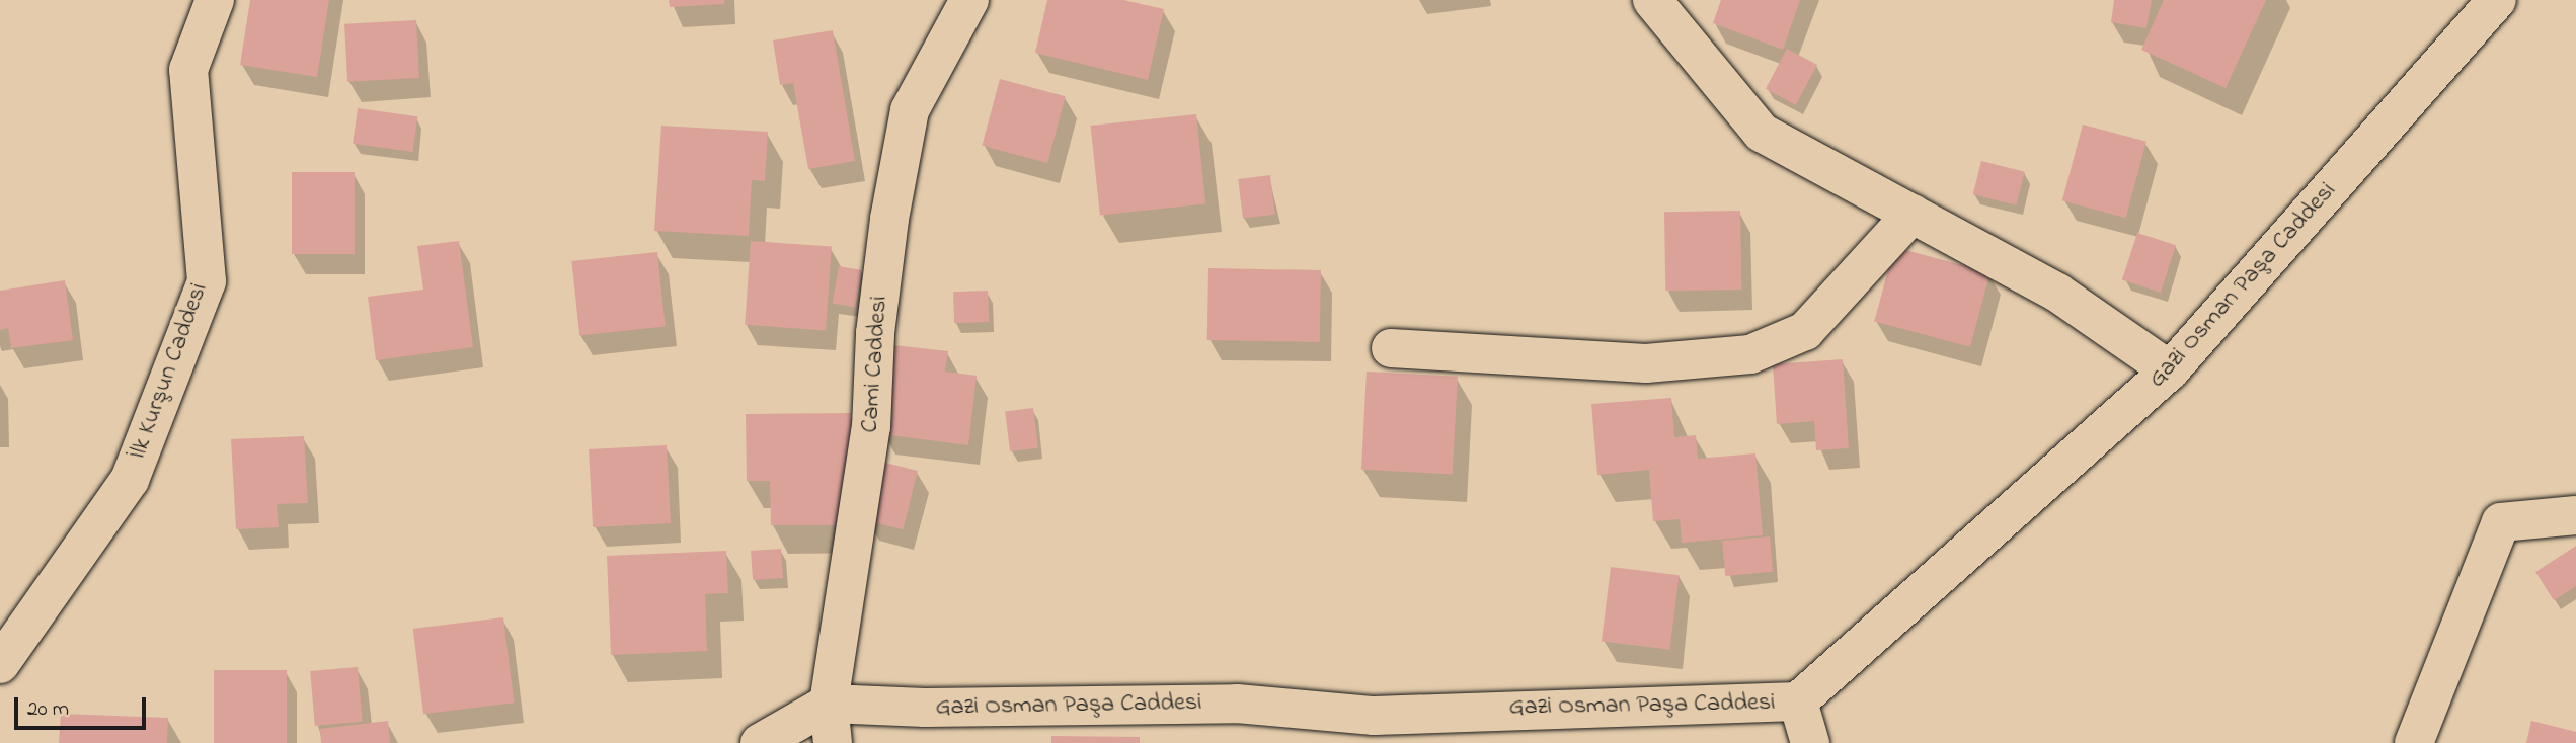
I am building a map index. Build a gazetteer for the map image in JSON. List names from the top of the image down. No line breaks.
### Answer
{"streets":{"street":["Gazi Osman Paşa Caddesi","Cami Caddesi","İlk Kurşun Caddesi"]},"crossings":[["Gazi Osman Paşa Caddesi","Cami Caddesi"]],"scale_bar":"20 m"}
